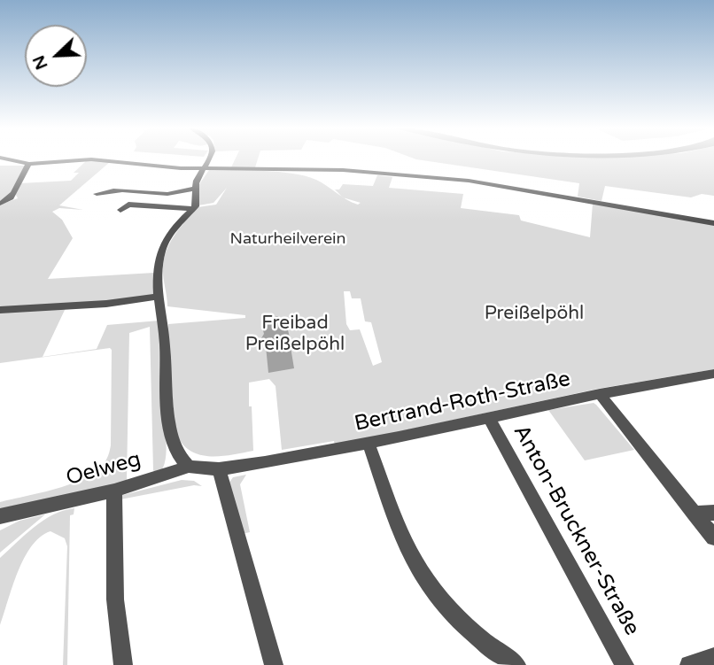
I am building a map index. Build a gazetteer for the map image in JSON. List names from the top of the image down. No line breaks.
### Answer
{"streets":{"street":["Bertrand-Roth-Straße","Oelweg","Anton-Bruckner-Straße"]},"crossings":[["Bertrand-Roth-Straße","Oelweg"],["Bertrand-Roth-Straße","Anton-Bruckner-Straße"]],"parks":["Naturheilverein","Preißelpöhl","Freibad Preißelpöhl"],"north":"bottom left"}
